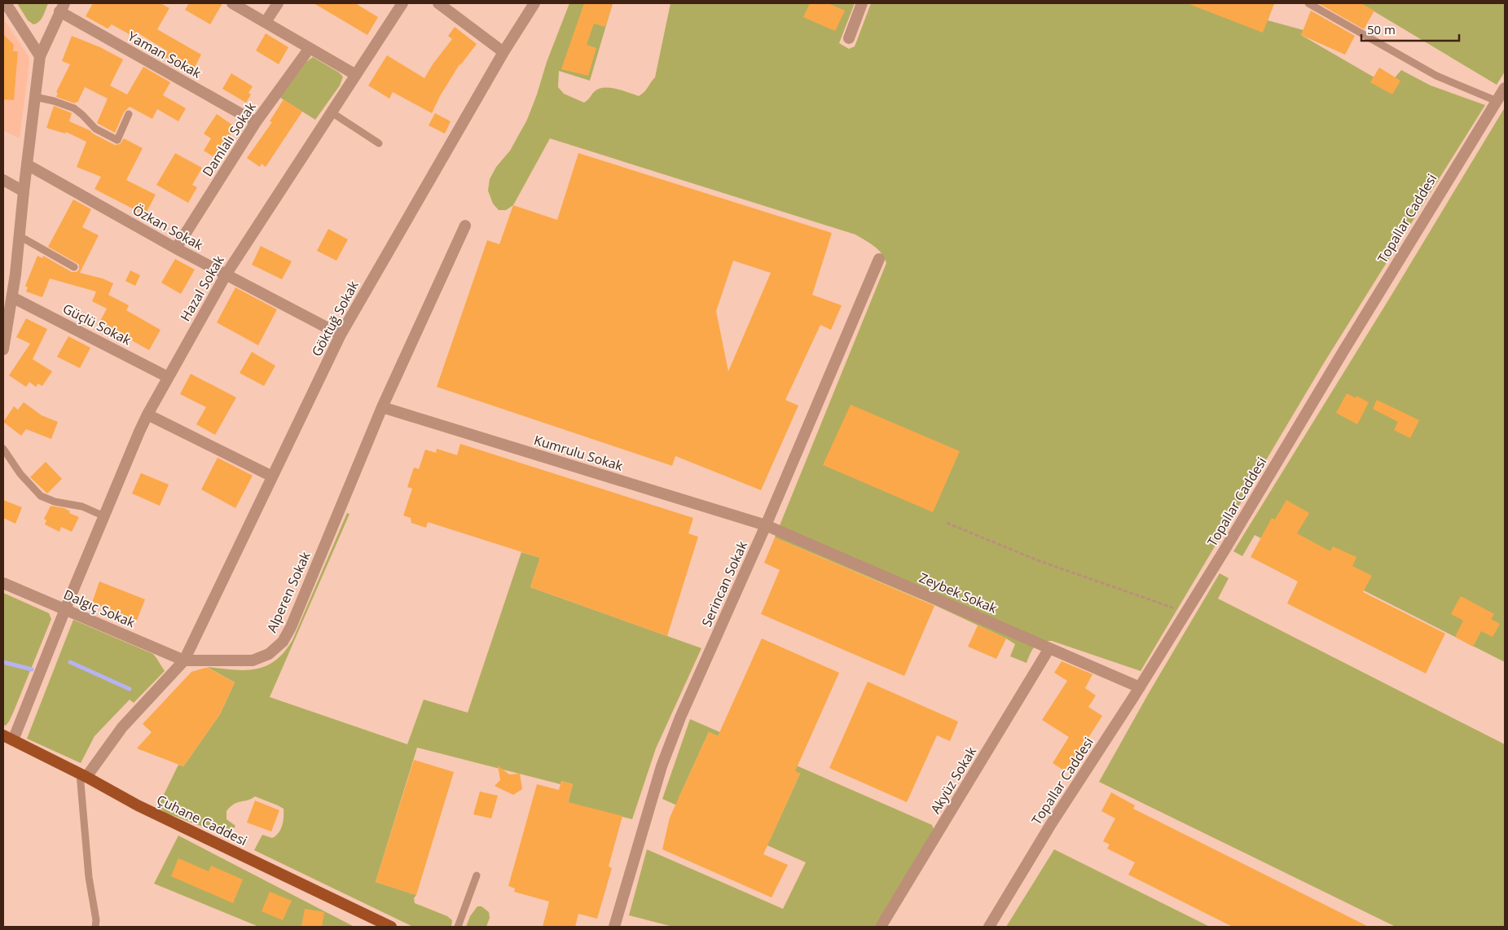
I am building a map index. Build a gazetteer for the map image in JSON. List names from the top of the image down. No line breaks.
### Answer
{"streets":{"main road":["Çuhane Caddesi"],"street":["Yaman Sokak","Damlalı Sokak","Topallar Caddesi","Özkan Sokak","Hazal Sokak","Göktuğ Sokak","Güçlü Sokak","Kumrulu Sokak","Serincan Sokak","Alperen Sokak","Zeybek Sokak","Dalgıç Sokak","Akyüz Sokak"]},"crossings":[["Yaman Sokak","Damlalı Sokak"],["Damlalı Sokak","Özkan Sokak"],["Topallar Caddesi","Zeybek Sokak"],["Özkan Sokak","Hazal Sokak"],["Özkan Sokak","Göktuğ Sokak"],["Hazal Sokak","Güçlü Sokak"],["Hazal Sokak","Dalgıç Sokak"],["Hazal Sokak","Çuhane Caddesi"],["Göktuğ Sokak","Alperen Sokak"],["Göktuğ Sokak","Dalgıç Sokak"],["Kumrulu Sokak","Serincan Sokak"],["Kumrulu Sokak","Alperen Sokak"],["Kumrulu Sokak","Zeybek Sokak"],["Serincan Sokak","Zeybek Sokak"],["Alperen Sokak","Dalgıç Sokak"],["Zeybek Sokak","Akyüz Sokak"]],"scale_bar":"50 m"}
